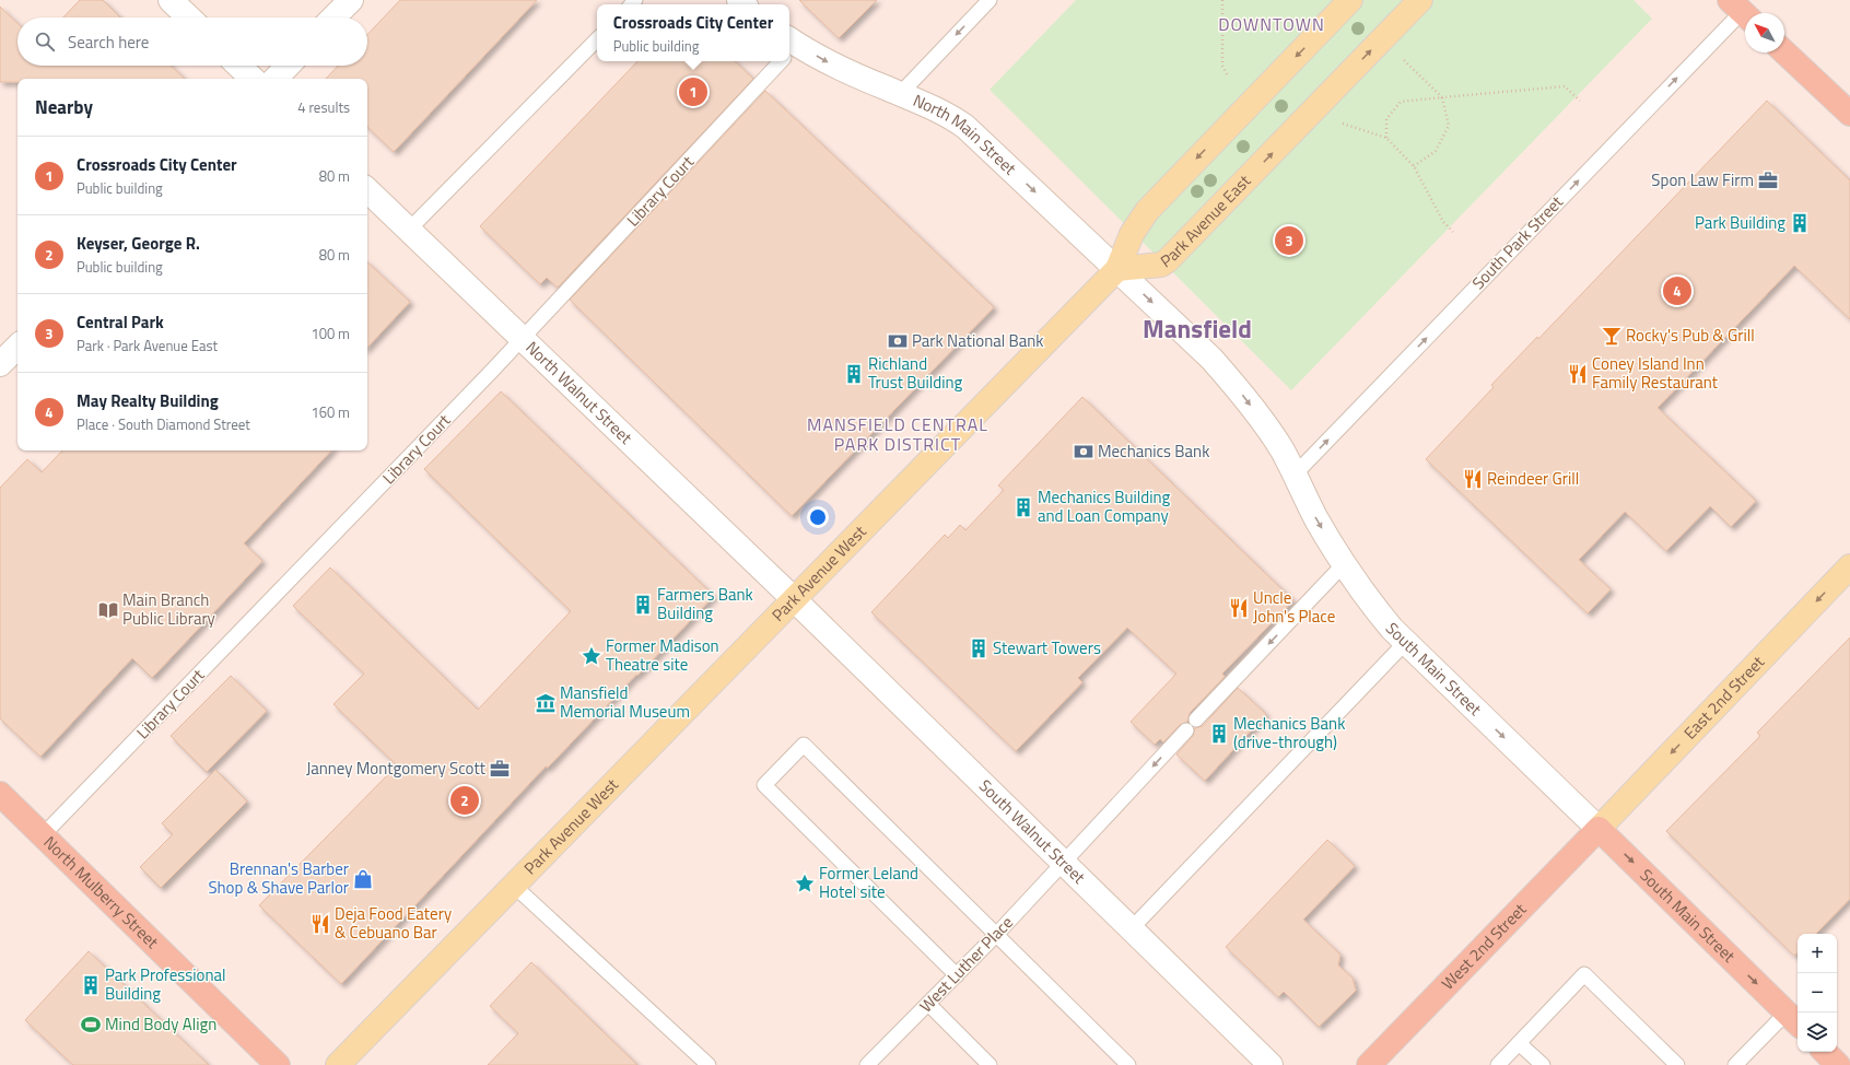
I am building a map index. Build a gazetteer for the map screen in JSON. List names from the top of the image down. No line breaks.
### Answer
{"streets":{"highway":["South Main Street","North Mulberry Street","West 2nd Street"],"main road":["Park Avenue East","Park Avenue West","East 2nd Street"],"street":["North Main Street","North Walnut Street","South Walnut Street"],"lane":["Library Court","South Park Street","West Luther Place"]},"crossings":[["North Main Street","Park Avenue East"],["North Main Street","Park Avenue West"],["North Main Street","South Main Street"],["Library Court","North Walnut Street"],["Library Court","North Mulberry Street"],["Park Avenue East","Park Avenue West"],["Park Avenue East","South Main Street"],["South Park Street","South Main Street"],["North Walnut Street","Park Avenue West"],["North Walnut Street","South Walnut Street"],["Park Avenue West","South Main Street"],["Park Avenue West","South Walnut Street"],["South Main Street","East 2nd Street"],["South Main Street","West 2nd Street"],["East 2nd Street","West 2nd Street"],["South Walnut Street","West Luther Place"]],"one_way":["North Main Street","South Park Street","South Main Street","East 2nd Street"],"districts":["DOWNTOWN","Mansfield","MANSFIELD CENTRAL PARK DISTRICT"],"places":{"office":["Spon Law Firm","Janney Montgomery Scott"],"building":["Park Building","Richland Trust Building","Mechanics Building and Loan Company","Farmers Bank Building","Stewart Towers","Mechanics Bank (drive-through)","Park Professional Building"],"bar":["Rocky's Pub & Grill"],"bank":["Park National Bank","Mechanics Bank"],"restaurant":["Coney Island Inn Family Restaurant","Reindeer Grill","Uncle John's Place","Deja Food Eatery & Cebuano Bar"],"library":["Main Branch Public Library"],"place":["Former Madison Theatre site","Former Leland Hotel site"],"museum":["Mansfield Memorial Museum"],"shop":["Brennan's Barber Shop & Shave Parlor"],"sports":["Mind Body Align"]},"north":"top left","page":{"popup":["Crossroads City Center","Public building"],"search":"Search here","pins":["1","3","4","2"],"heading":["Nearby","4 results"],"list":[{"mark":"1","name":"Crossroads City Center","note":"Public building","value":"80 m"},{"mark":"2","name":"Keyser, George R.","note":"Public building","value":"80 m"},{"mark":"3","name":"Central Park","note":"Park · Park Avenue East","value":"100 m"},{"mark":"4","name":"May Realty Building","note":"Place · South Diamond Street","value":"160 m"}],"map_buttons":["+","−"]}}
